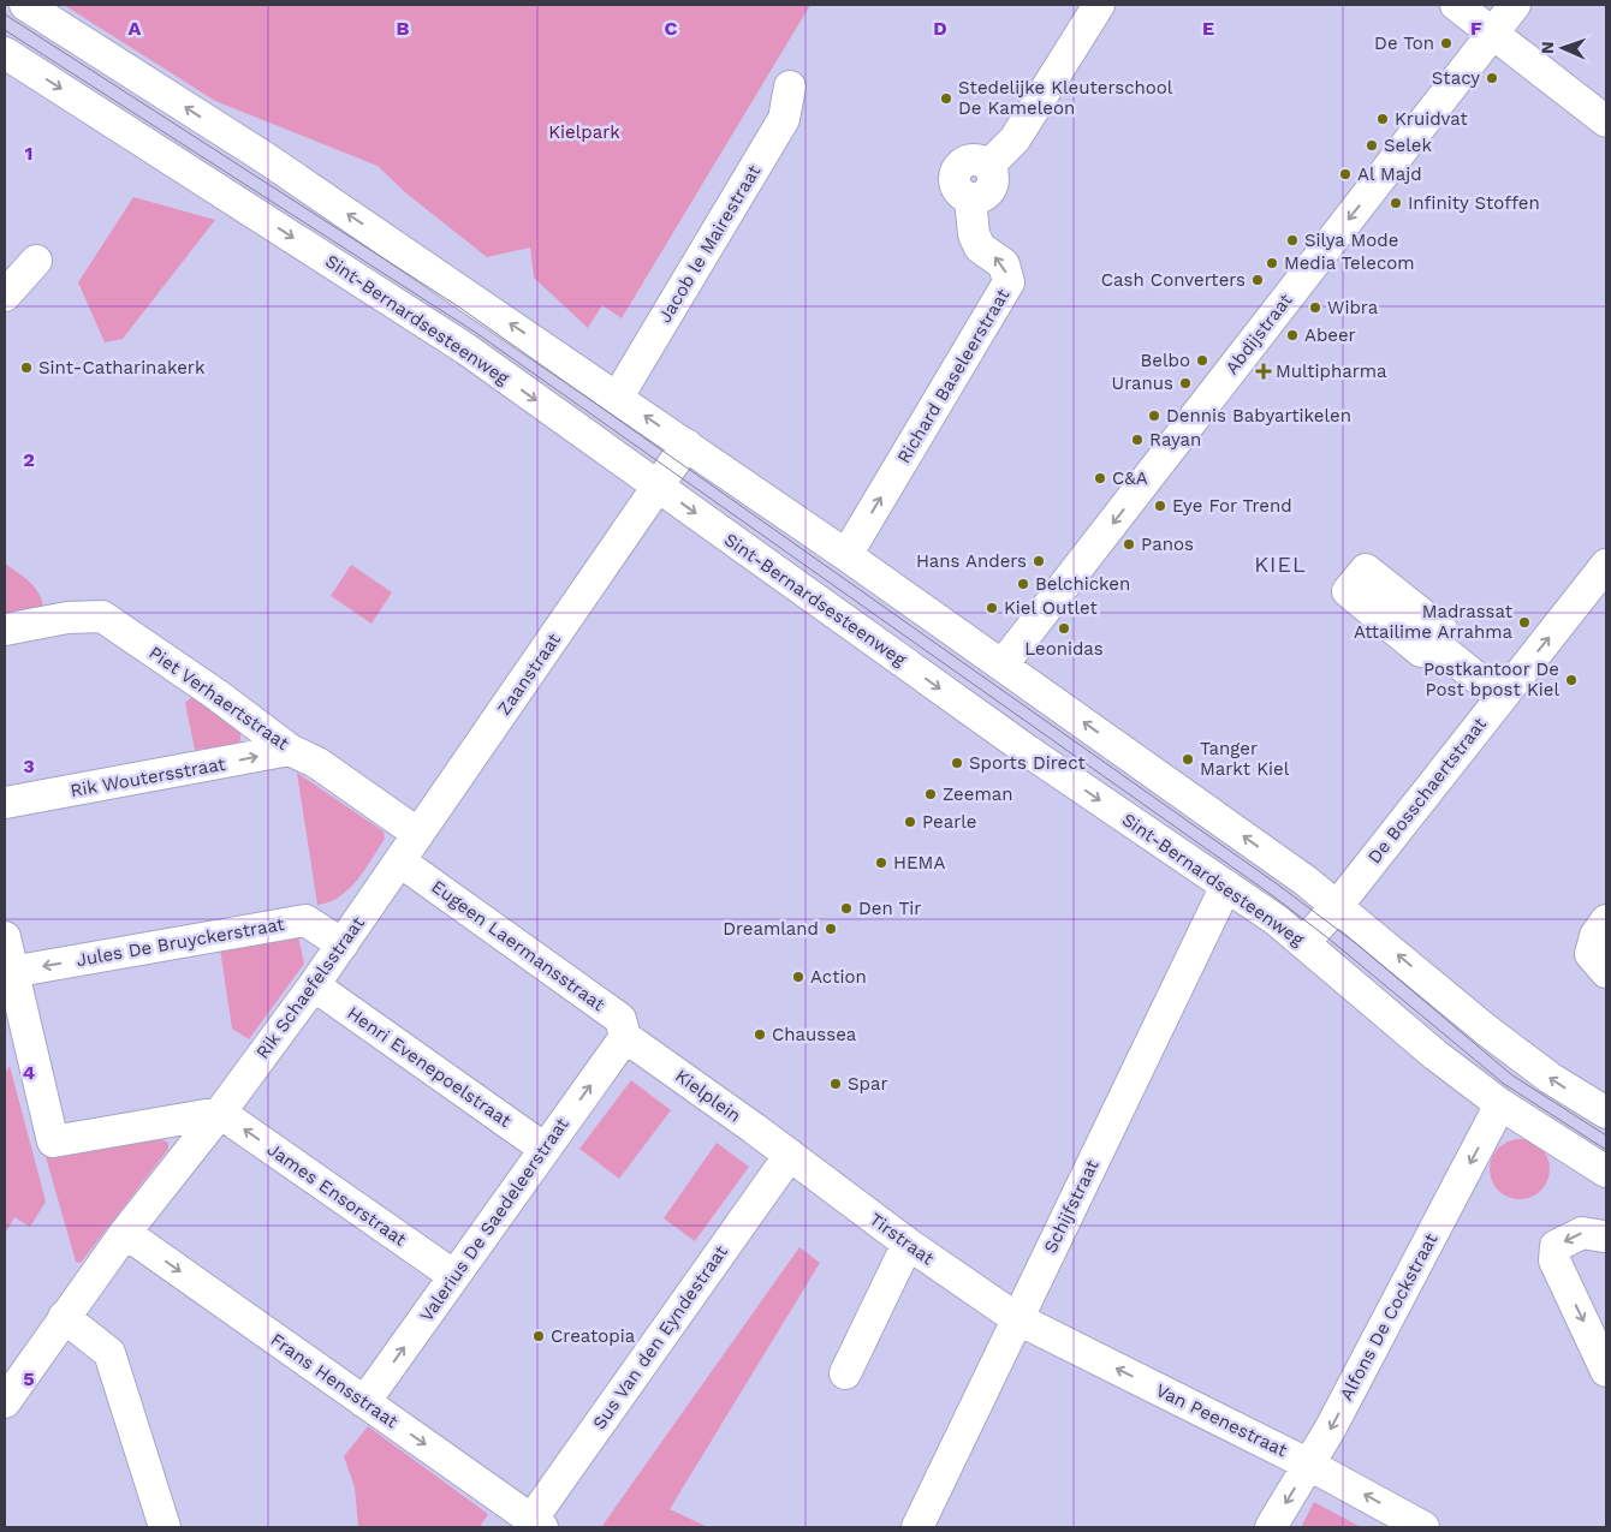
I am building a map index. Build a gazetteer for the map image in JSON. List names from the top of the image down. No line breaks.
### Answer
{"streets":{"street":["Jacob le Mairestraat","Sint-Bernardsesteenweg","Abdijstraat","Richard Baseleerstraat","Zaanstraat","Piet Verhaertstraat","Rik Woutersstraat","De Bosschaertstraat","Jules De Bruyckerstraat","Eugeen Laermansstraat","Rik Schaefelsstraat","Henri Evenepoelstraat","Kielplein","James Ensorstraat","Schijfstraat","Valerius De Saedeleerstraat","Tirstraat","Alfons De Cockstraat","Sus Van den Eyndestraat","Frans Hensstraat","Van Peenestraat"]},"crossings":[["Sint-Bernardsesteenweg","Zaanstraat"],["Sint-Bernardsesteenweg","De Bosschaertstraat"],["Sint-Bernardsesteenweg","Schijfstraat"],["Sint-Bernardsesteenweg","Alfons De Cockstraat"],["Zaanstraat","Piet Verhaertstraat"],["Zaanstraat","Eugeen Laermansstraat"],["Zaanstraat","Rik Schaefelsstraat"],["Piet Verhaertstraat","Rik Woutersstraat"],["Jules De Bruyckerstraat","Rik Schaefelsstraat"],["Eugeen Laermansstraat","Rik Schaefelsstraat"],["Eugeen Laermansstraat","Kielplein"],["Eugeen Laermansstraat","Valerius De Saedeleerstraat"],["Rik Schaefelsstraat","Henri Evenepoelstraat"],["Rik Schaefelsstraat","James Ensorstraat"],["Rik Schaefelsstraat","Frans Hensstraat"],["Henri Evenepoelstraat","Valerius De Saedeleerstraat"],["Kielplein","Valerius De Saedeleerstraat"],["Kielplein","Tirstraat"],["Kielplein","Sus Van den Eyndestraat"],["James Ensorstraat","Valerius De Saedeleerstraat"],["Schijfstraat","Tirstraat"],["Schijfstraat","Van Peenestraat"],["Valerius De Saedeleerstraat","Frans Hensstraat"],["Tirstraat","Sus Van den Eyndestraat"],["Tirstraat","Van Peenestraat"],["Alfons De Cockstraat","Van Peenestraat"],["Sus Van den Eyndestraat","Frans Hensstraat"]],"one_way":["Abdijstraat","Richard Baseleerstraat","Rik Woutersstraat","De Bosschaertstraat","Jules De Bruyckerstraat","James Ensorstraat","Valerius De Saedeleerstraat","Alfons De Cockstraat","Frans Hensstraat","Van Peenestraat"],"districts":["KIEL"],"parks":["Kielpark"],"places":{"other":["De Ton","Stacy","Stedelijke Kleuterschool De Kameleon","Kruidvat","Selek","Al Majd","Infinity Stoffen","Silya Mode","Media Telecom","Cash Converters","Wibra","Abeer","Belbo","Sint-Catharinakerk","Uranus","Dennis Babyartikelen","Rayan","C&A","Eye For Trend","Panos","Hans Anders","Belchicken","Kiel Outlet","Madrassat Attailime Arrahma","Leonidas","Postkantoor De Post bpost Kiel","Tanger Markt Kiel","Sports Direct","Zeeman","Pearle","HEMA","Den Tir","Dreamland","Action","Chaussea","Spar","Creatopia"],"health":["Multipharma"]},"north":"left","grid":{"columns":["A","B","C","D","E","F"],"rows":["1","2","3","4","5"]}}
